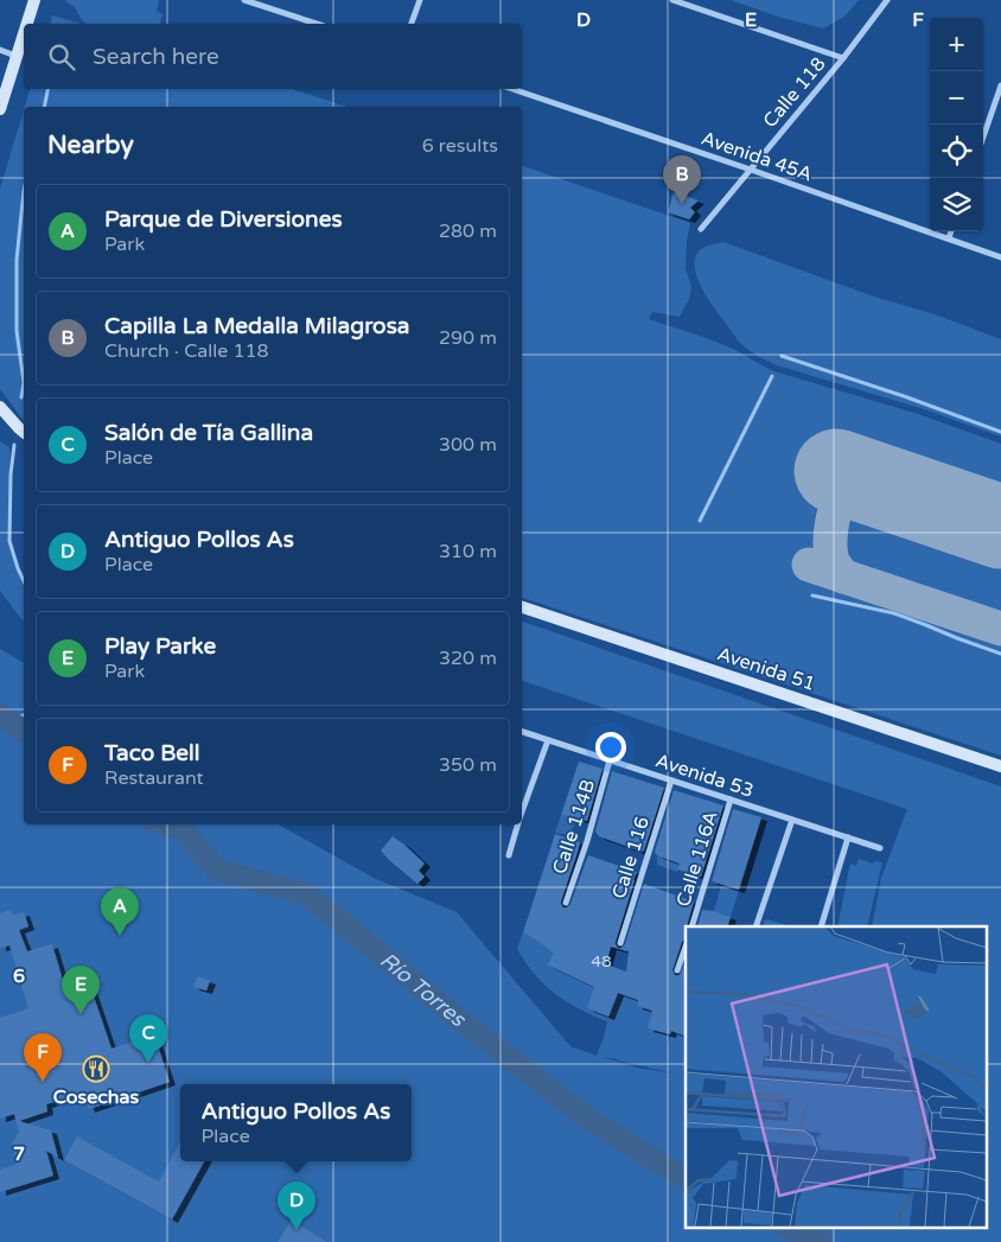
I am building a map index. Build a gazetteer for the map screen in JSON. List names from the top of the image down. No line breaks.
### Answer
{"streets":{"main road":["Avenida 51"],"street":["Calle 118","Avenida 45A","Avenida 53","Calle 114B","Calle 116","Calle 116A"]},"crossings":[["Calle 118","Avenida 45A"],["Avenida 53","Calle 114B"],["Avenida 53","Calle 116"],["Avenida 53","Calle 116A"]],"water":["Río Torres"],"places":{"restaurant":["Cosechas"]},"house_numbers":["48"],"page":{"map_buttons":["+","−"],"search":"Search here","heading":["Nearby","6 results"],"pins":["B","A","E","C","F","D"],"list":[{"mark":"A","name":"Parque de Diversiones","note":"Park","value":"280 m"},{"mark":"B","name":"Capilla La Medalla Milagrosa","note":"Church · Calle 118","value":"290 m"},{"mark":"C","name":"Salón de Tía Gallina","note":"Place","value":"300 m"},{"mark":"D","name":"Antiguo Pollos As","note":"Place","value":"310 m"},{"mark":"E","name":"Play Parke","note":"Park","value":"320 m"},{"mark":"F","name":"Taco Bell","note":"Restaurant","value":"350 m"}],"popup":["Antiguo Pollos As","Place"]},"grid":{"columns":["D","E","F"],"rows":["6","7"]}}
